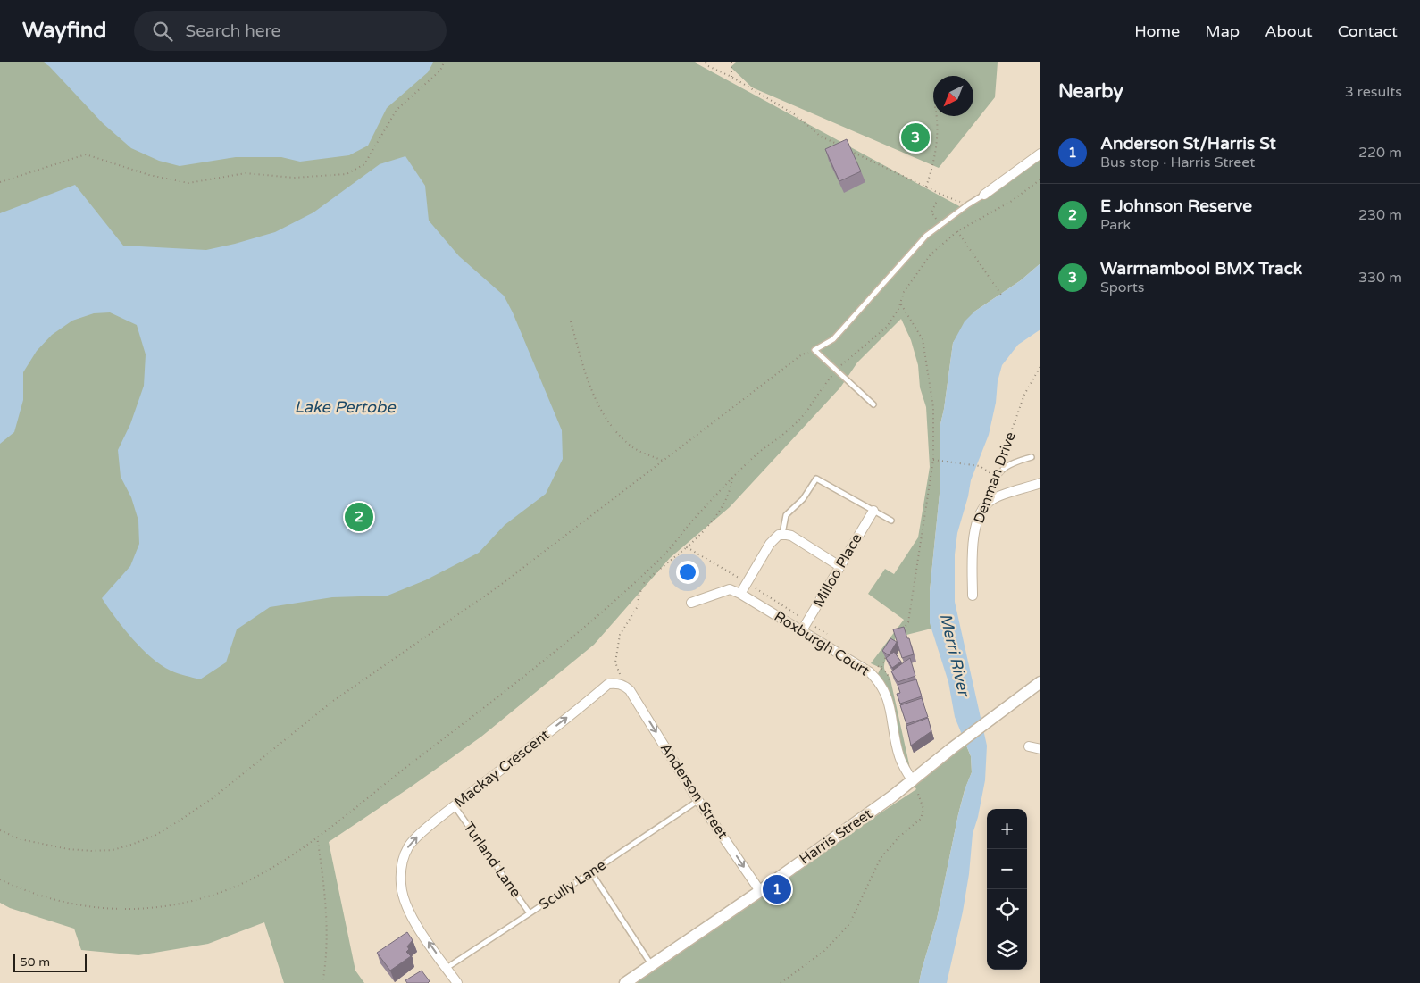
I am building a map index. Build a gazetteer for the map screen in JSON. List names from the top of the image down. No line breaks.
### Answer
{"streets":{"street":["Denman Drive","Milloo Place","Roxburgh Court","Mackay Crescent","Anderson Street","Harris Street"],"lane":["Turland Lane","Scully Lane"]},"crossings":[["Milloo Place","Roxburgh Court"],["Roxburgh Court","Harris Street"],["Mackay Crescent","Anderson Street"],["Mackay Crescent","Turland Lane"],["Mackay Crescent","Scully Lane"],["Anderson Street","Harris Street"],["Anderson Street","Scully Lane"],["Turland Lane","Scully Lane"]],"one_way":["Mackay Crescent","Anderson Street"],"water":["Lake Pertobe","Merri River"],"scale_bar":"50 m","north":"bottom left","page":{"header":"Wayfind","search":"Search here","nav":["Home","Map","About","Contact"],"heading":["Nearby","3 results"],"list":[{"mark":"1","name":"Anderson St/Harris St","note":"Bus stop · Harris Street","value":"220 m"},{"mark":"2","name":"E Johnson Reserve","note":"Park","value":"230 m"},{"mark":"3","name":"Warrnambool BMX Track","note":"Sports","value":"330 m"}],"pins":["3","2","1"],"map_buttons":["+","−"],"scale":"50 m"}}
